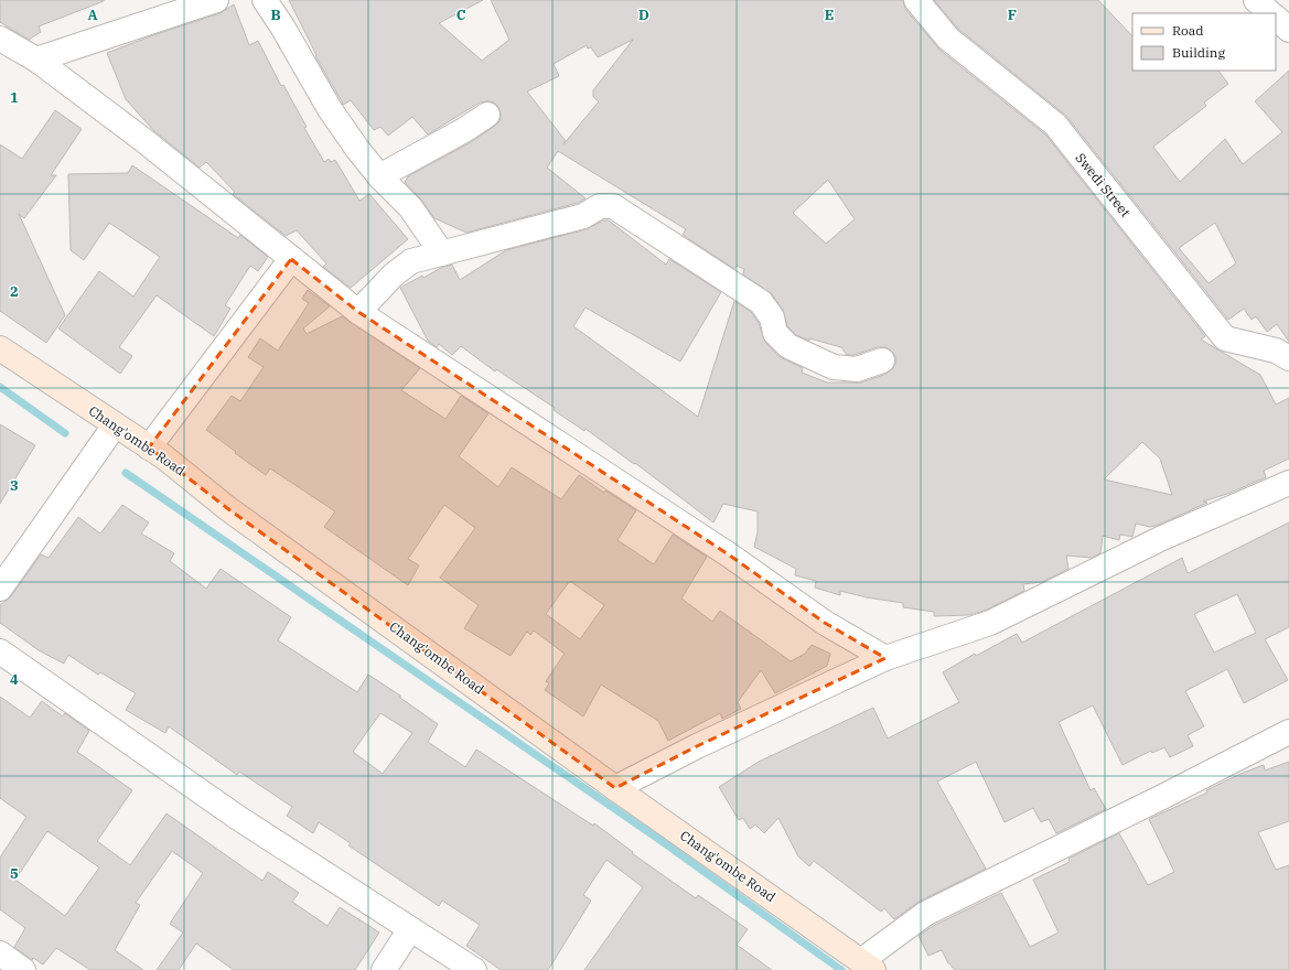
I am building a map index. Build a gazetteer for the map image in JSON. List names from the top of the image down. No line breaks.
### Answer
{"streets":{"street":["Swedi Street","Chang'ombe Road"]},"legend":["Road","Building"],"grid":{"columns":["A","B","C","D","E","F"],"rows":["1","2","3","4","5"]}}
